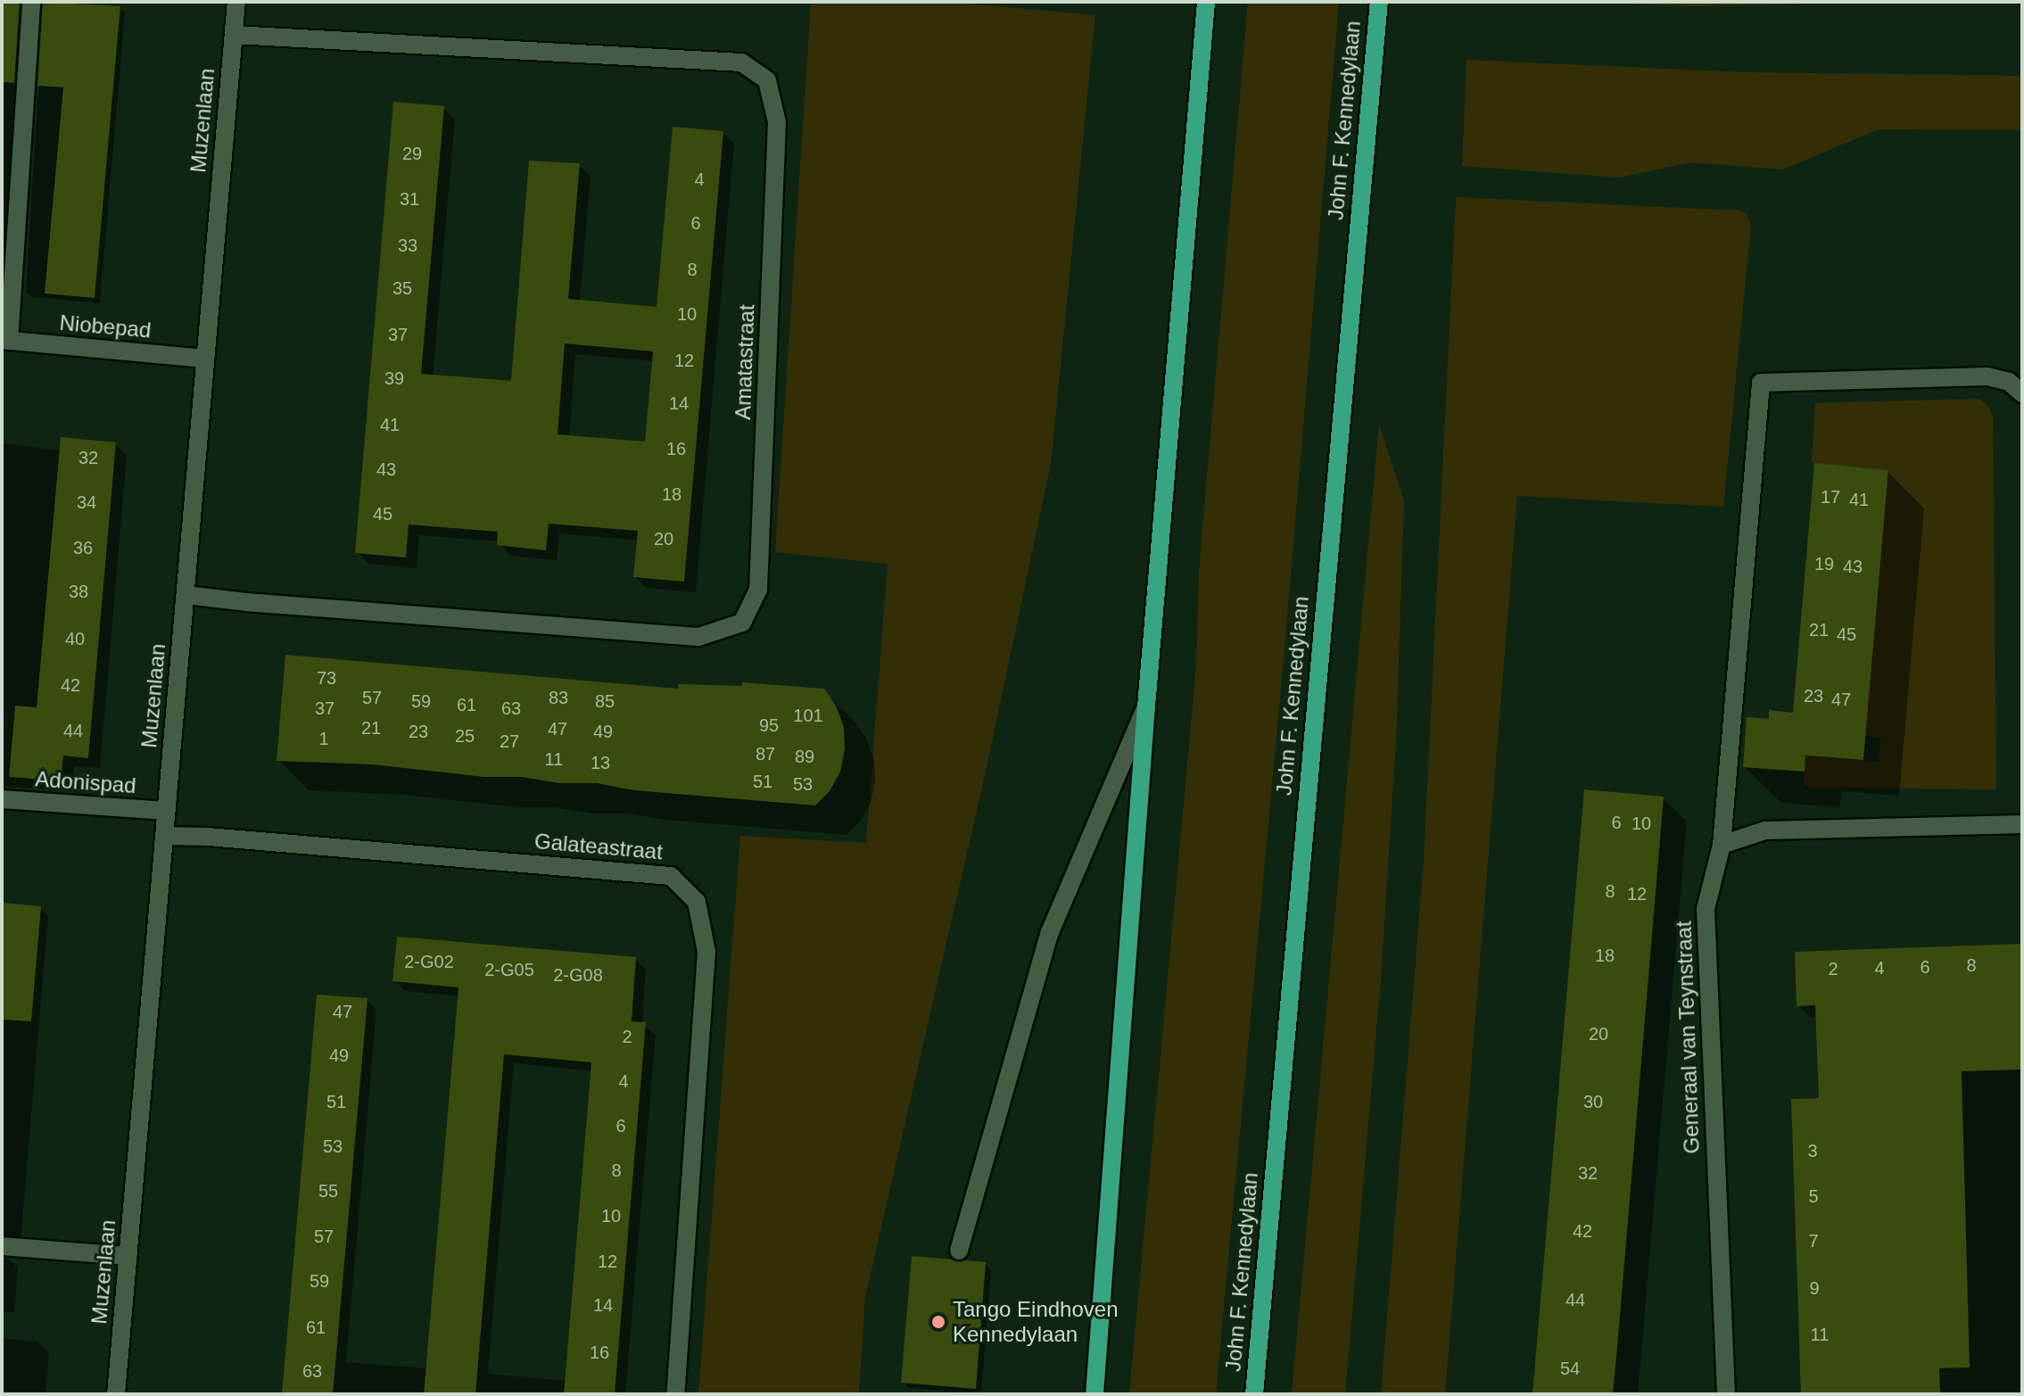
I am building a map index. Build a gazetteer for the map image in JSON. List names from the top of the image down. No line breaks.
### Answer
{"streets":{"main road":["John F. Kennedylaan"],"street":["Muzenlaan","Niobepad","Amatastraat","Adonispad","Galateastraat","Generaal van Teynstraat"]},"crossings":[["Muzenlaan","Niobepad"],["Muzenlaan","Amatastraat"],["Muzenlaan","Adonispad"],["Muzenlaan","Galateastraat"]],"places":["Tango Eindhoven Kennedylaan"],"house_numbers":["29","4","31","6","33","8","35","10","37","12","39","14","41","16","32","43","18","17","41","34","45","20","36","19","43","38","21","45","40","73","42","23","57","83","47","59","85","61","37","63","101","95","21","47","44","23","49","25","1","27","87","89","11","13","51","53","6","10","8","12","18","2-G02","8","6","4","2","2-G05","2-G08","47","20","2","49","4","51","30","6","53","3","8","32","55","5","10","42","57","7","12","59","9","44","14","61","11","16","54","63"]}
